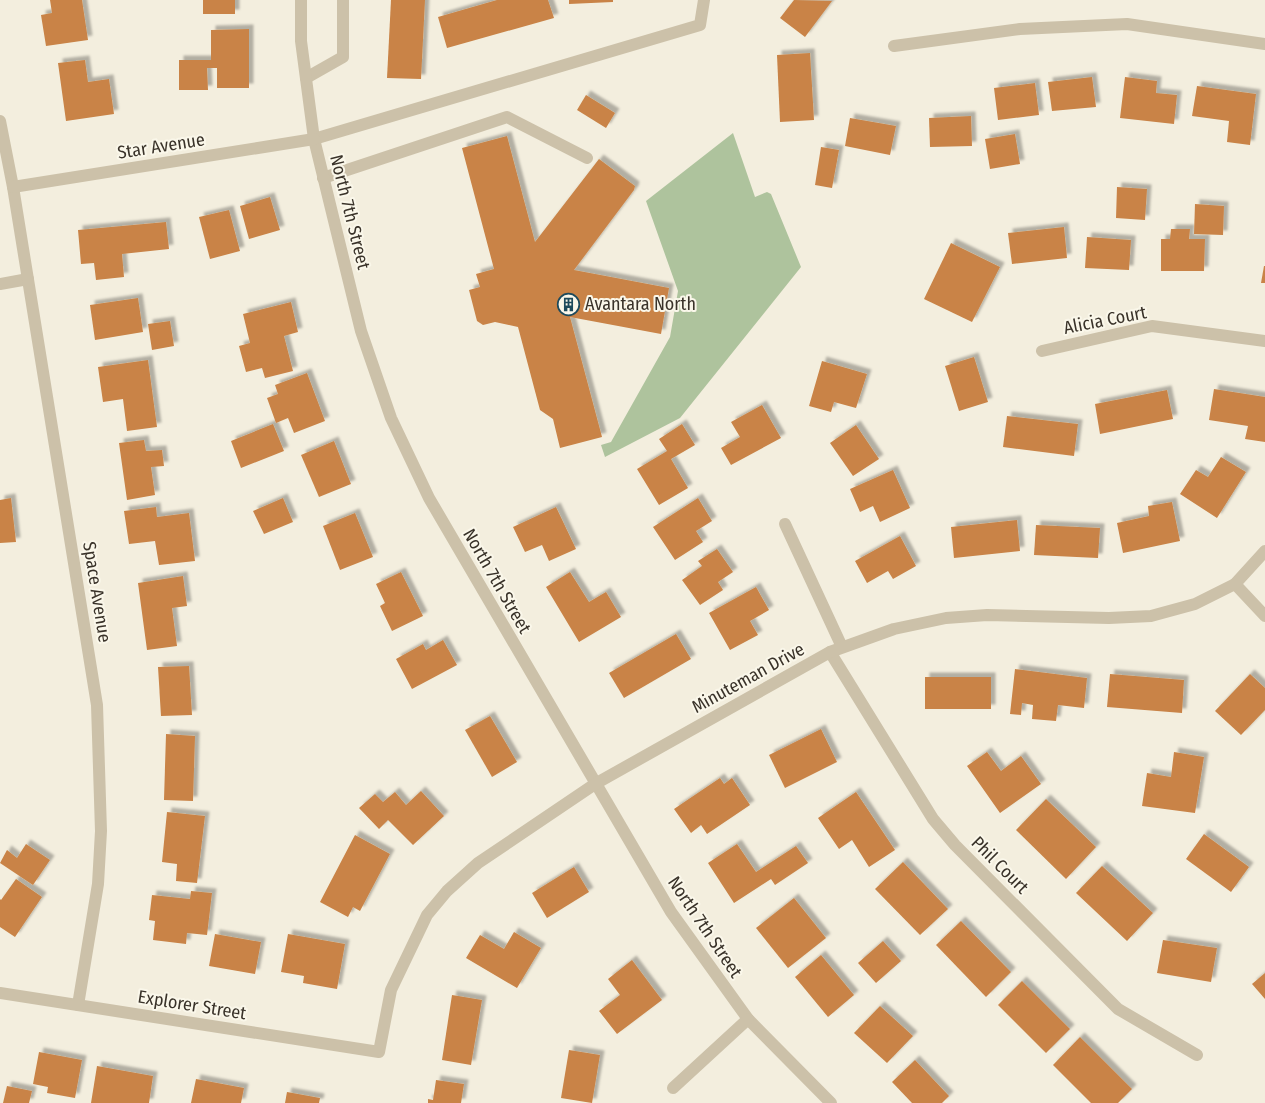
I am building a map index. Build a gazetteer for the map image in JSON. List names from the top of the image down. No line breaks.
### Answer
{"streets":{"street":["Star Avenue","North 7th Street","Alicia Court","Space Avenue","Minuteman Drive","Phil Court","Explorer Street"]},"crossings":[["Star Avenue","North 7th Street"],["Star Avenue","Space Avenue"],["North 7th Street","Minuteman Drive"],["Space Avenue","Explorer Street"],["Minuteman Drive","Phil Court"],["Minuteman Drive","Explorer Street"]],"places":{"building":["Avantara North"]}}
